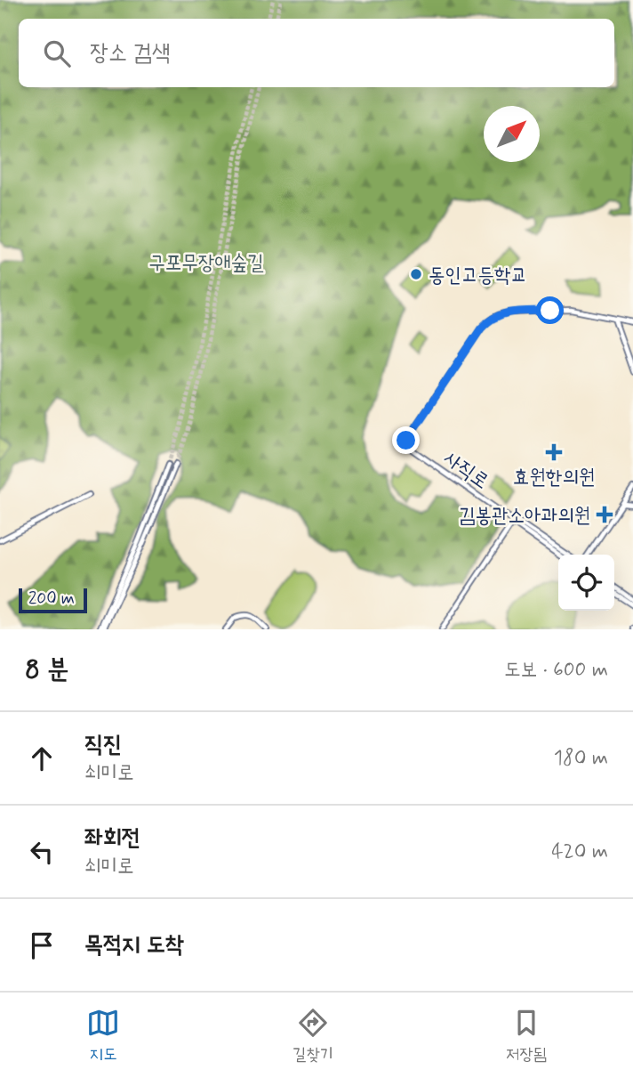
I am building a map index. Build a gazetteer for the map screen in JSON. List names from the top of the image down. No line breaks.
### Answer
{"streets":{"main road":["사직로"]},"parks":["구포무장애숲길"],"places":{"other":["동인고등학교"],"health":["효원한의원","김봉관소아과의원"]},"scale_bar":"200 m","north":"top right","page":{"search":"장소 검색","scale":"200 m","heading":["8 분","도보 · 600 m"],"list":[["직진","쇠미로","180 m"],["좌회전","쇠미로","420 m"],"목적지 도착"],"nav":["지도","길찾기","저장됨"]}}
